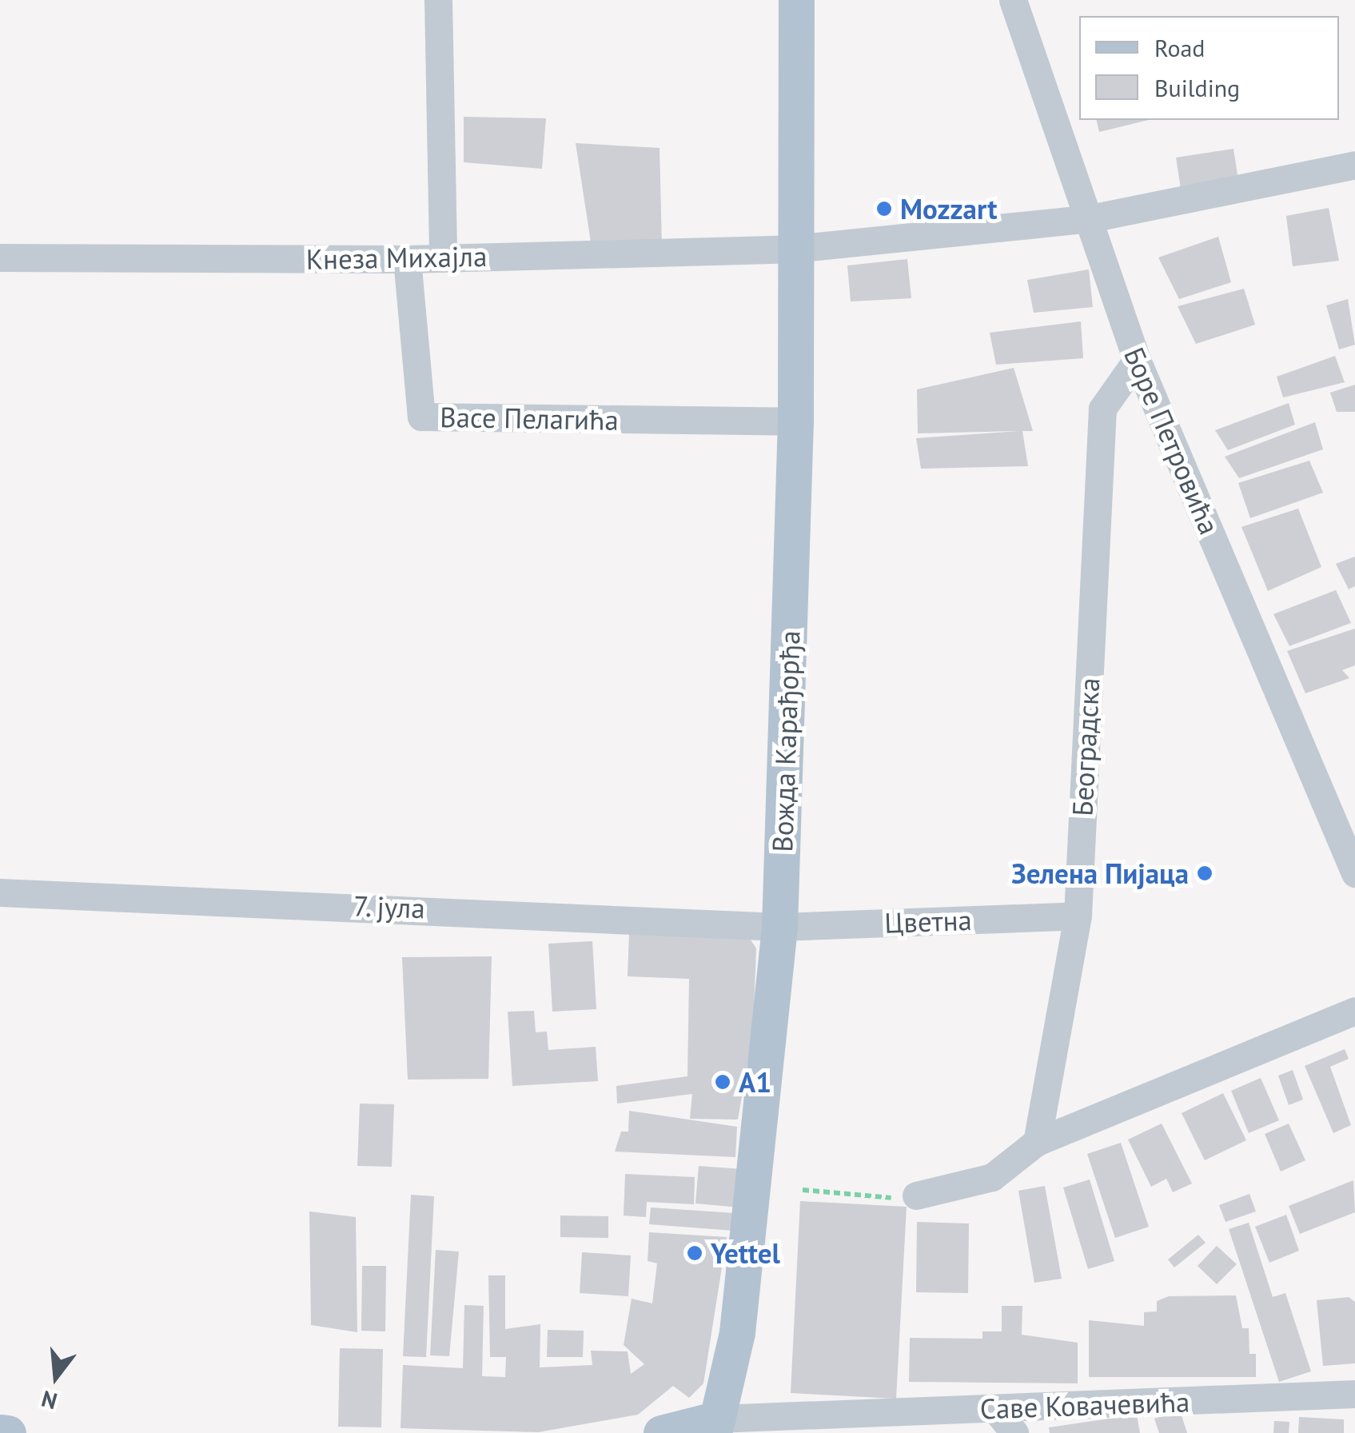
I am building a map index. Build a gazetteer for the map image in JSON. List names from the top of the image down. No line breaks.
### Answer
{"streets":{"main road":["Вожда Карађорђа"],"street":["Кнеза Михајла","Васе Пелагића","Боре Петровића","Београдска","7. јула","Цветна","Саве Ковачевића"]},"crossings":[["Кнеза Михајла","Васе Пелагића"],["Кнеза Михајла","Боре Петровића"],["Кнеза Михајла","Вожда Карађорђа"],["Васе Пелагића","Вожда Карађорђа"],["Боре Петровића","Београдска"],["Вожда Карађорђа","7. јула"],["Вожда Карађорђа","Цветна"],["Вожда Карађорђа","Саве Ковачевића"],["Београдска","Цветна"],["7. јула","Цветна"]],"places":["Mozzart","Зелена Пијаца","A1","Yettel"],"legend":["Road","Building"],"north":"bottom"}
